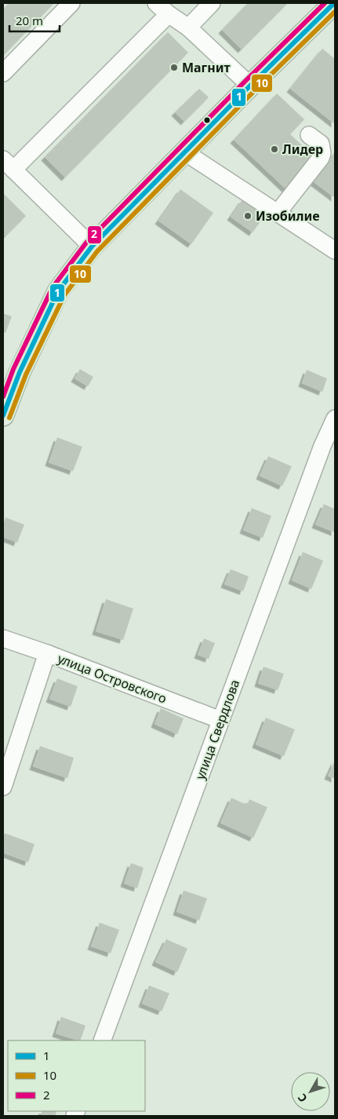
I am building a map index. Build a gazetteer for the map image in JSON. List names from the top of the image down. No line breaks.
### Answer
{"streets":{"street":["улица Островского","улица Свердлова"]},"crossings":[["улица Островского","улица Свердлова"]],"places":["Магнит","Лидер","Изобилие"],"lines":["transit line 1","transit line 2","transit line 10"],"legend":["1","10","2"],"scale_bar":"20 m","north":"bottom left"}
